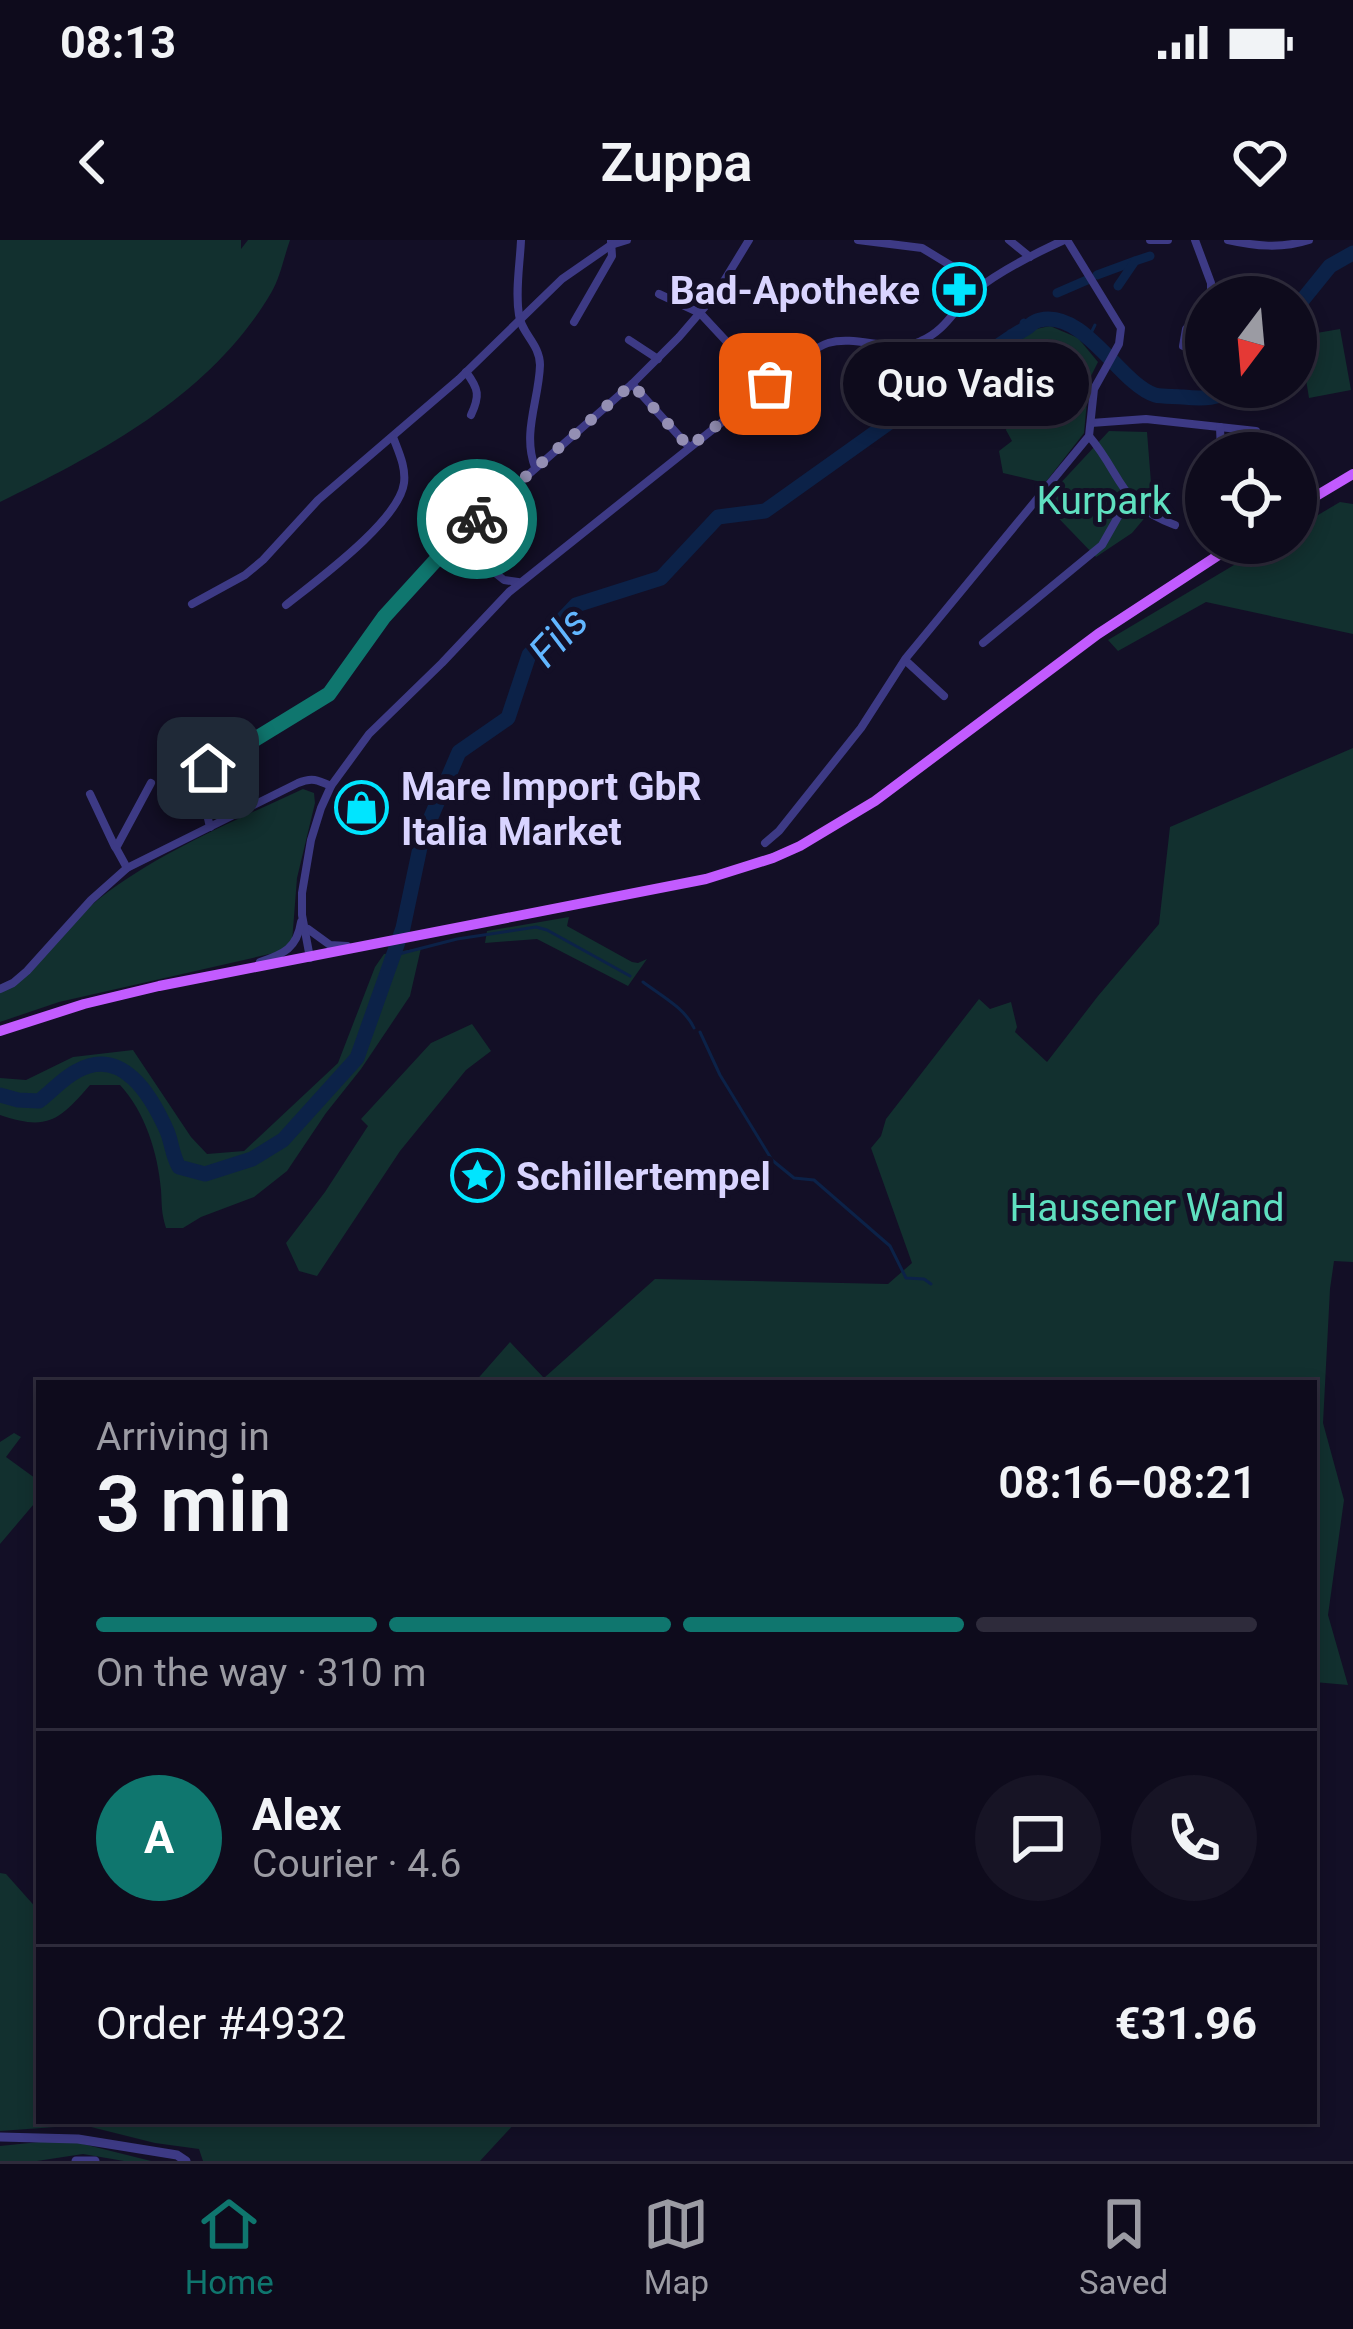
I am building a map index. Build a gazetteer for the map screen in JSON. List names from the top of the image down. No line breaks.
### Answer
{"water":["Fils"],"parks":["Kurpark","Hausener Wand"],"places":{"pharmacy":["Bad-Apotheke"],"other":["Quo Vadis"],"shop":["Mare Import GbR Italia Market"],"place":["Schillertempel"]},"north":"bottom","page":{"status":"08:13","header":"Zuppa","bubble":"Quo Vadis","heading":["3 min","Arriving in","08:16–08:21"],"panel":["Alex","Courier · 4.6","Order #4932","€31.96"],"bar":"On the way · 310 m","round":"A","tabs":["Home","Map","Saved"]}}
